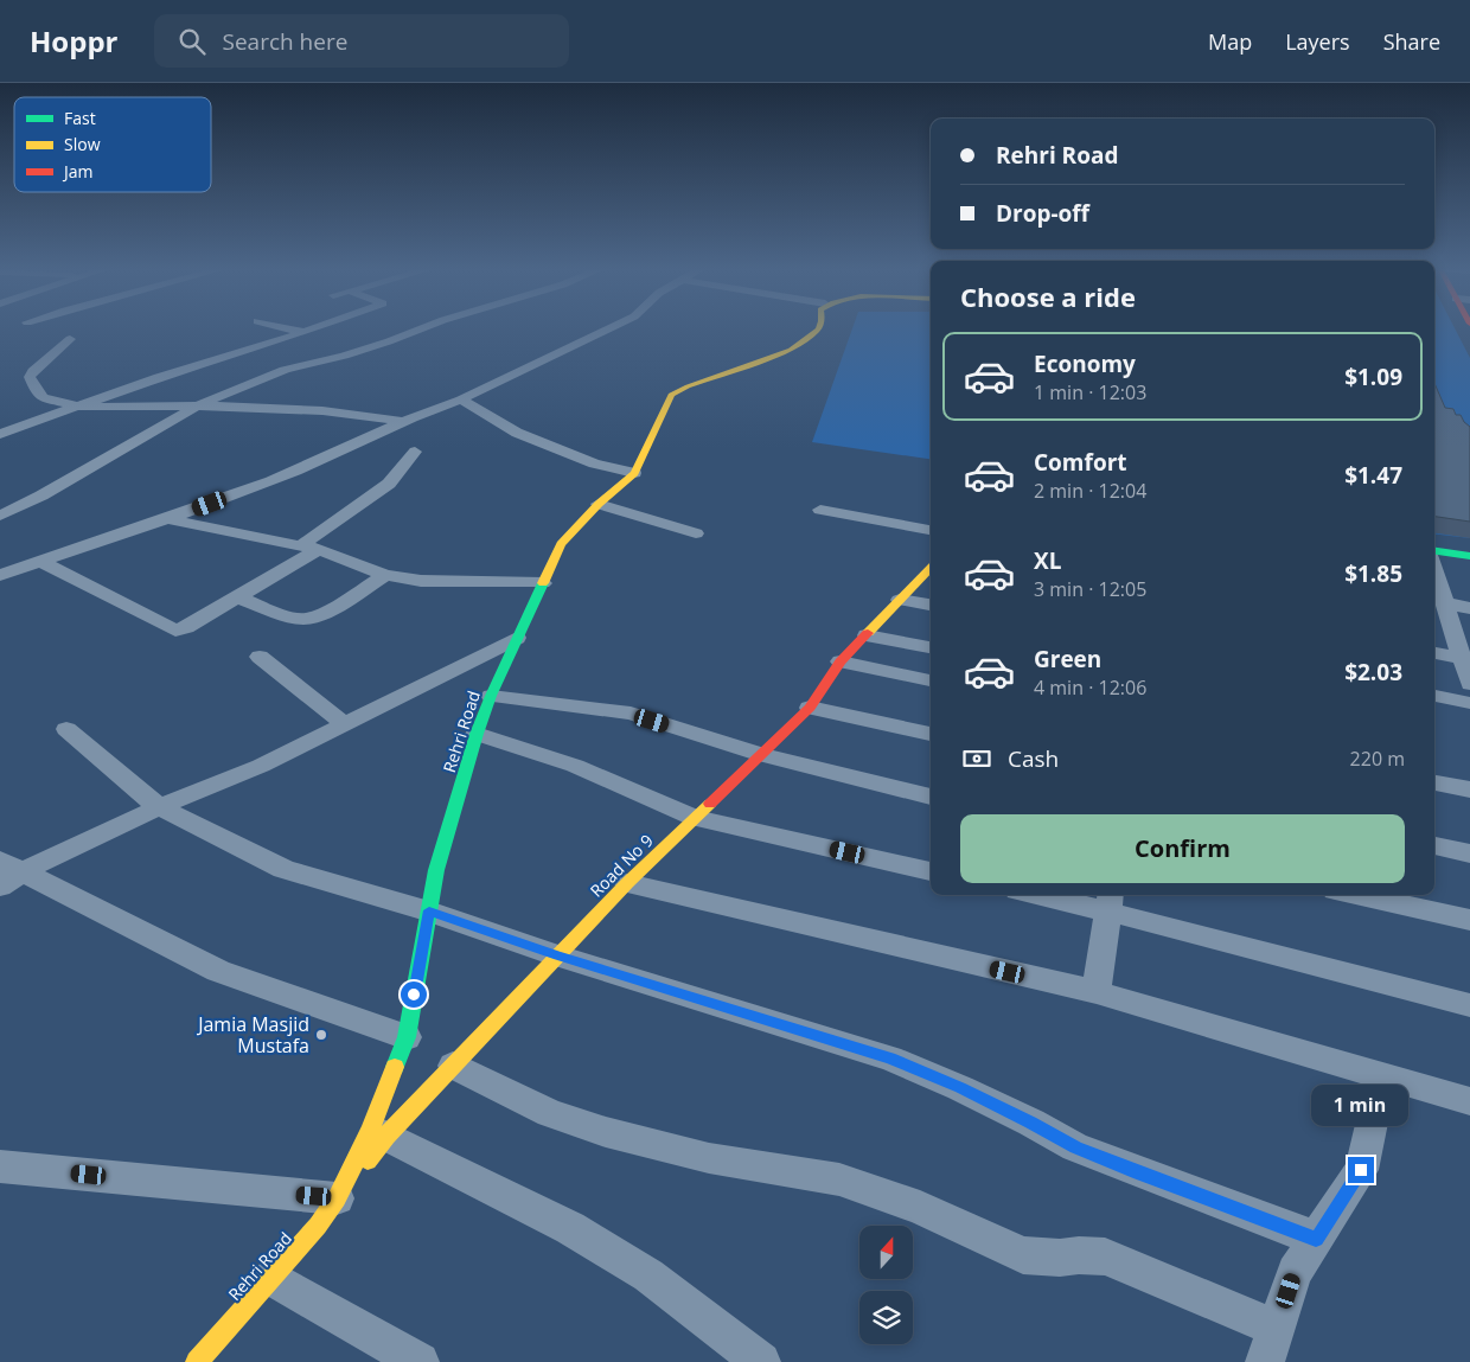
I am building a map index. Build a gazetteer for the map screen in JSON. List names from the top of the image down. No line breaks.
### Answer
{"streets":{"street":["Rehri Road","Road No 9"]},"crossings":[["Rehri Road","Road No 9"]],"places":["Jamia Masjid Mustafa"],"legend":["Fast","Slow","Jam"],"north":"top","page":{"header":"Hoppr","search":"Search here","nav":["Map","Layers","Share"],"banner":["Rehri Road","Drop-off"],"heading":"Choose a ride","list":[{"name":"Economy","note":"1 min · 12:03","value":"$1.09"},{"name":"Comfort","note":"2 min · 12:04","value":"$1.47"},{"name":"XL","note":"3 min · 12:05","value":"$1.85"},{"name":"Green","note":"4 min · 12:06","value":"$2.03"}],"pay":["Cash","220 m"],"buttons":"Confirm","bubble":"1 min"}}
